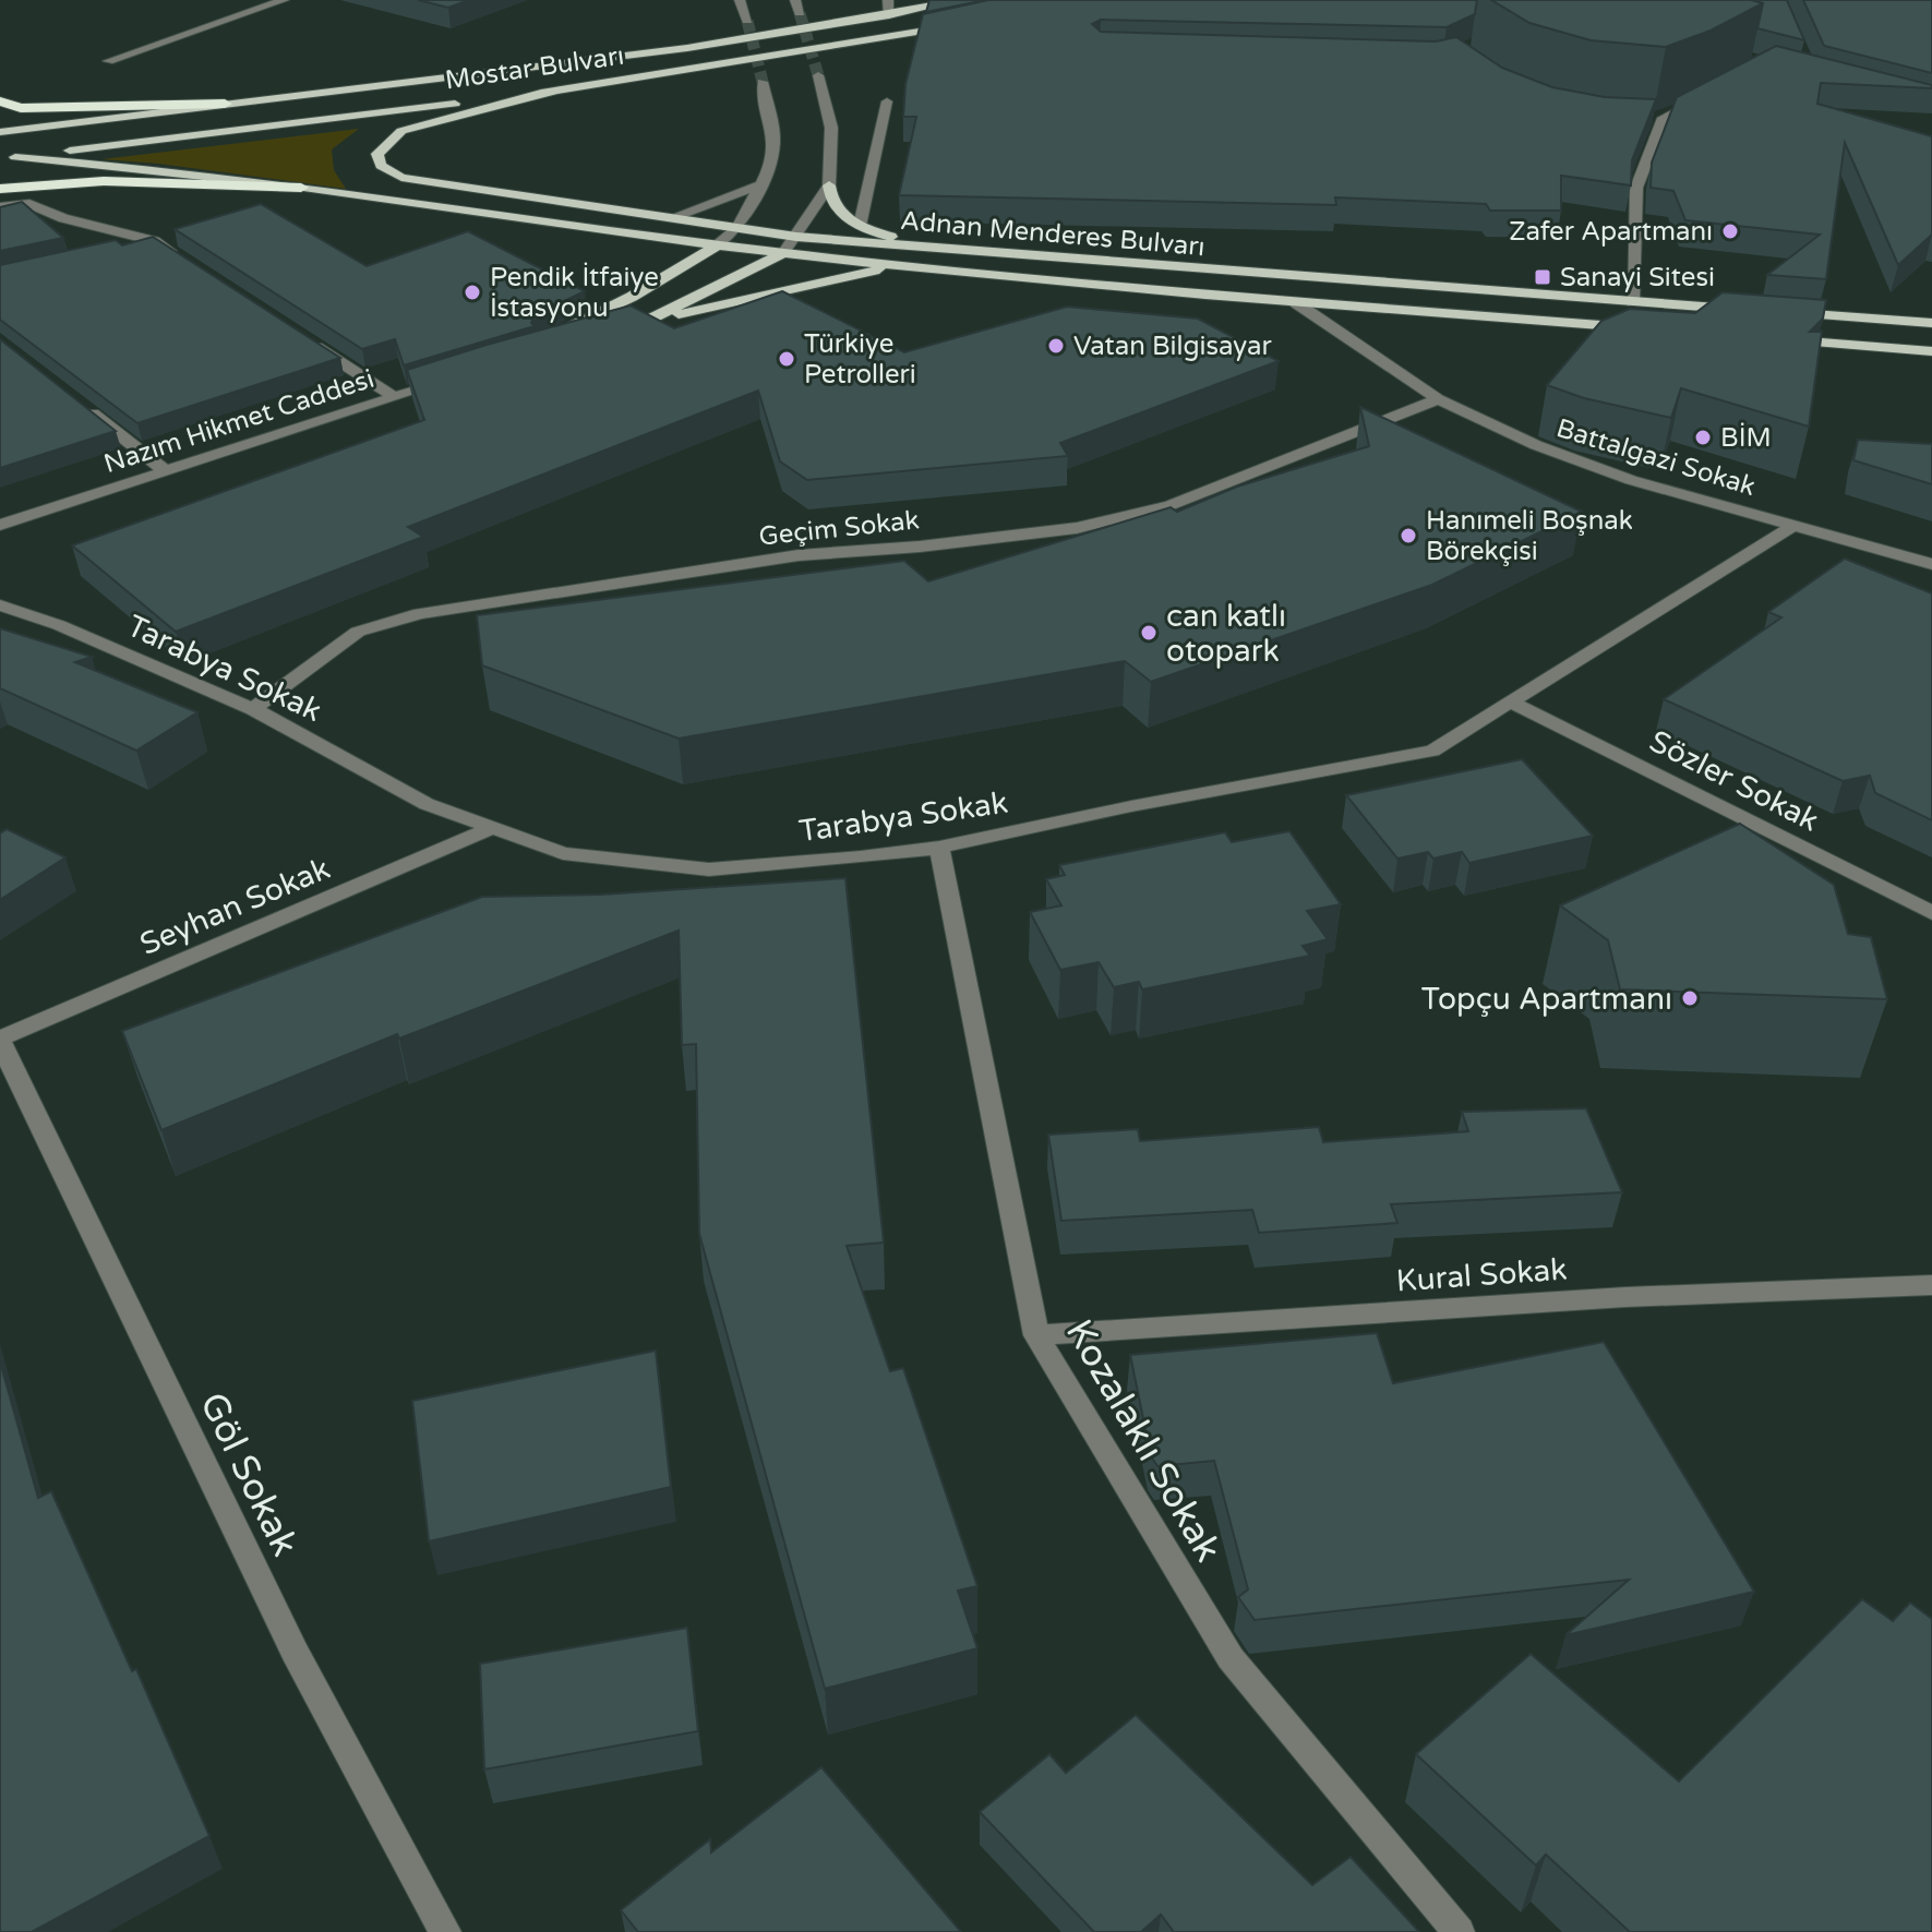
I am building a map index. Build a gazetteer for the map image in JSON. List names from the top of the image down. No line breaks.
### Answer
{"streets":{"main road":["Mostar Bulvarı","Adnan Menderes Bulvarı"],"street":["Nazım Hikmet Caddesi","Battalgazi Sokak","Geçim Sokak","Tarabya Sokak","Sözler Sokak","Seyhan Sokak","Kural Sokak","Kozalaklı Sokak","Göl Sokak"]},"crossings":[["Mostar Bulvarı","Adnan Menderes Bulvarı"],["Adnan Menderes Bulvarı","Battalgazi Sokak"],["Battalgazi Sokak","Geçim Sokak"],["Battalgazi Sokak","Tarabya Sokak"],["Geçim Sokak","Tarabya Sokak"],["Tarabya Sokak","Sözler Sokak"],["Tarabya Sokak","Seyhan Sokak"],["Tarabya Sokak","Kozalaklı Sokak"],["Seyhan Sokak","Göl Sokak"],["Kural Sokak","Kozalaklı Sokak"]],"places":{"other":["Zafer Apartmanı","Pendik İtfaiye İstasyonu","Vatan Bilgisayar","Türkiye Petrolleri","BİM","Hanımeli Boşnak Börekçisi","can katlı otopark","Topçu Apartmanı"],"transit":["Sanayi Sitesi"]}}
